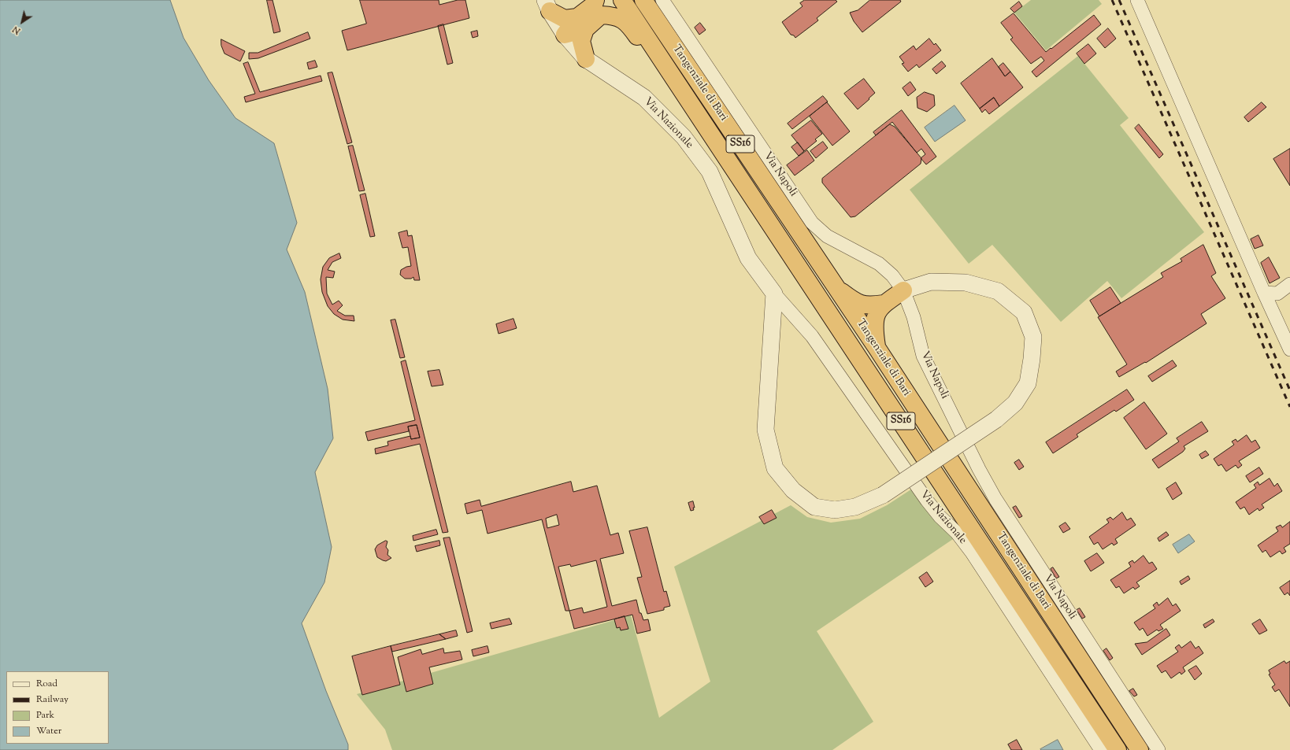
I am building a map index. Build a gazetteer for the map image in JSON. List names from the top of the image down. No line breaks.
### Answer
{"streets":{"highway":["Tangenziale di Bari","SS16"],"street":["Via Nazionale","Via Napoli"]},"legend":["Road","Railway","Park","Water"],"north":"bottom left"}
